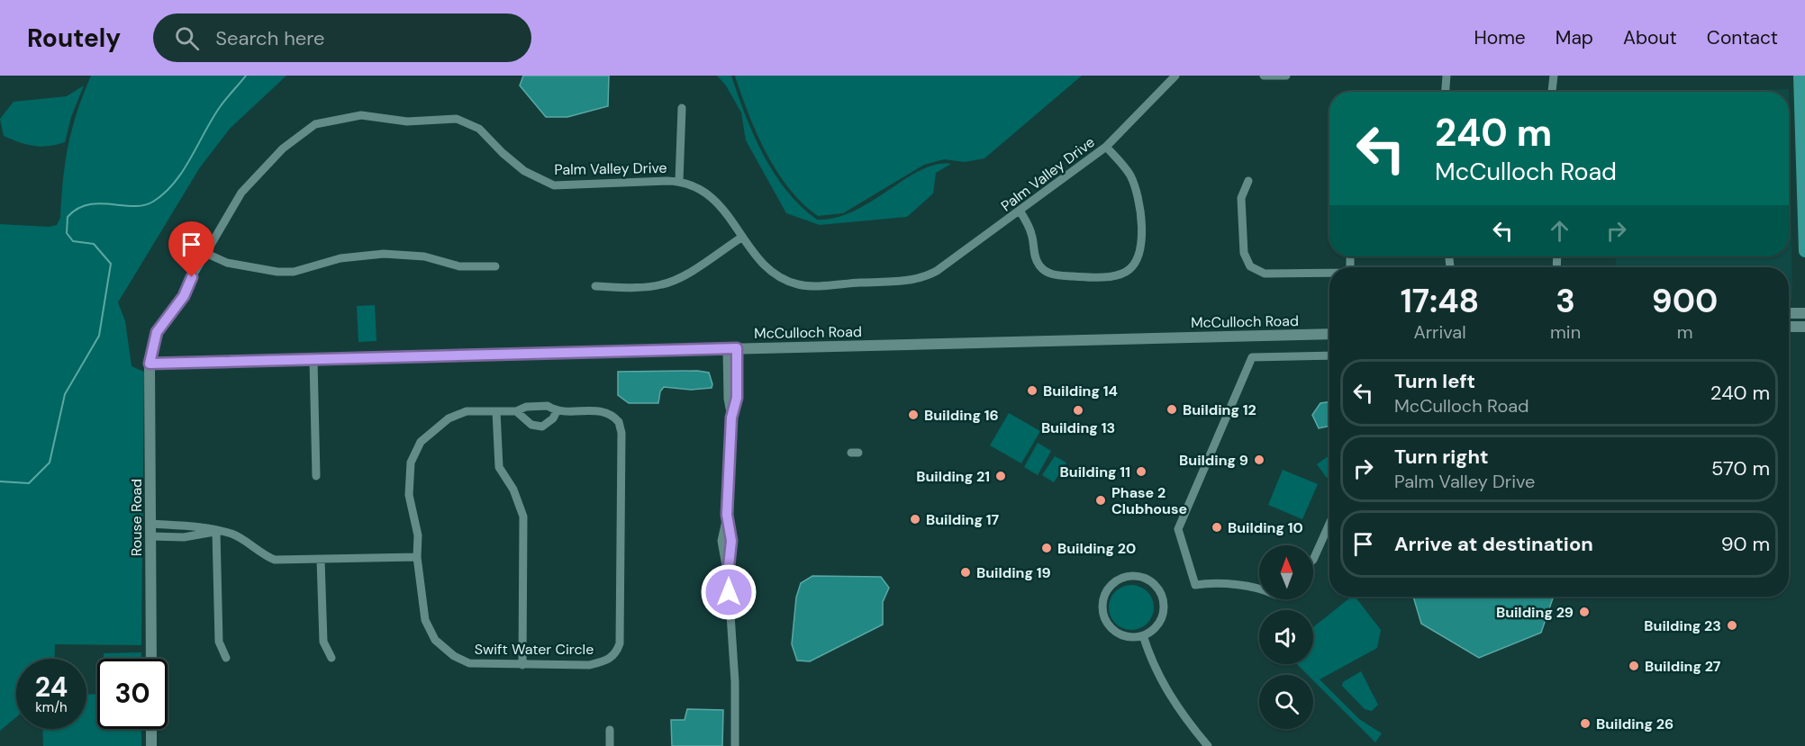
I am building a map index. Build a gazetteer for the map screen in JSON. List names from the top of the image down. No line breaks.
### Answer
{"streets":{"street":["Palm Valley Drive","McCulloch Road","Rouse Road","Swift Water Circle"]},"crossings":[["Palm Valley Drive","McCulloch Road"],["Palm Valley Drive","Rouse Road"],["McCulloch Road","Rouse Road"]],"places":["Building 14","Building 12","Building 13","Building 16","Building 9","Building 11","Building 21","Phase 2 Clubhouse","Building 17","Building 10","Building 20","Building 19","Building 29","Building 23","Building 27","Building 26"],"north":"top","page":{"header":"Routely","search":"Search here","nav":["Home","Map","About","Contact"],"turn":["240 m","McCulloch Road"],"eta":["17:48","Arrival","3","min","900","m"],"list":[{"name":"Turn left","note":"McCulloch Road","value":"240 m"},{"name":"Turn right","note":"Palm Valley Drive","value":"570 m"},{"name":"Arrive at destination","value":"90 m"}],"speed":"24 km/h","limit":"30"}}
